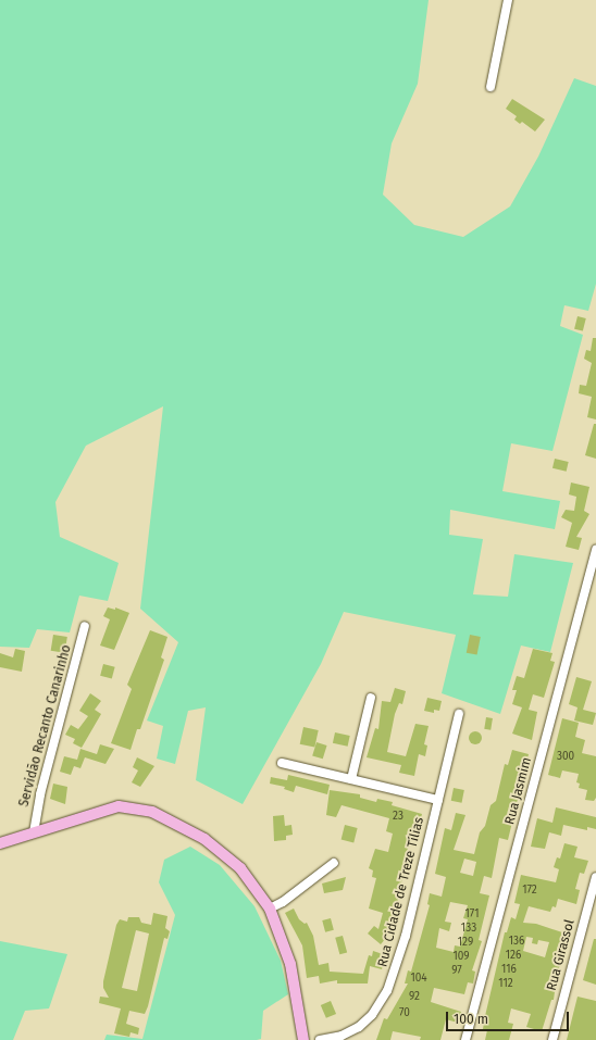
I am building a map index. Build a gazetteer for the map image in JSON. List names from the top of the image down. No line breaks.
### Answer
{"streets":{"street":["Servidão Recanto Canarinho","Rua Jasmim","Rua Cidade de Treze Tílias","Rua Girassol"]},"house_numbers":["300","23","172","171","133","136","129","126","109","116","97","104","112","92","70"],"scale_bar":"100 m"}
